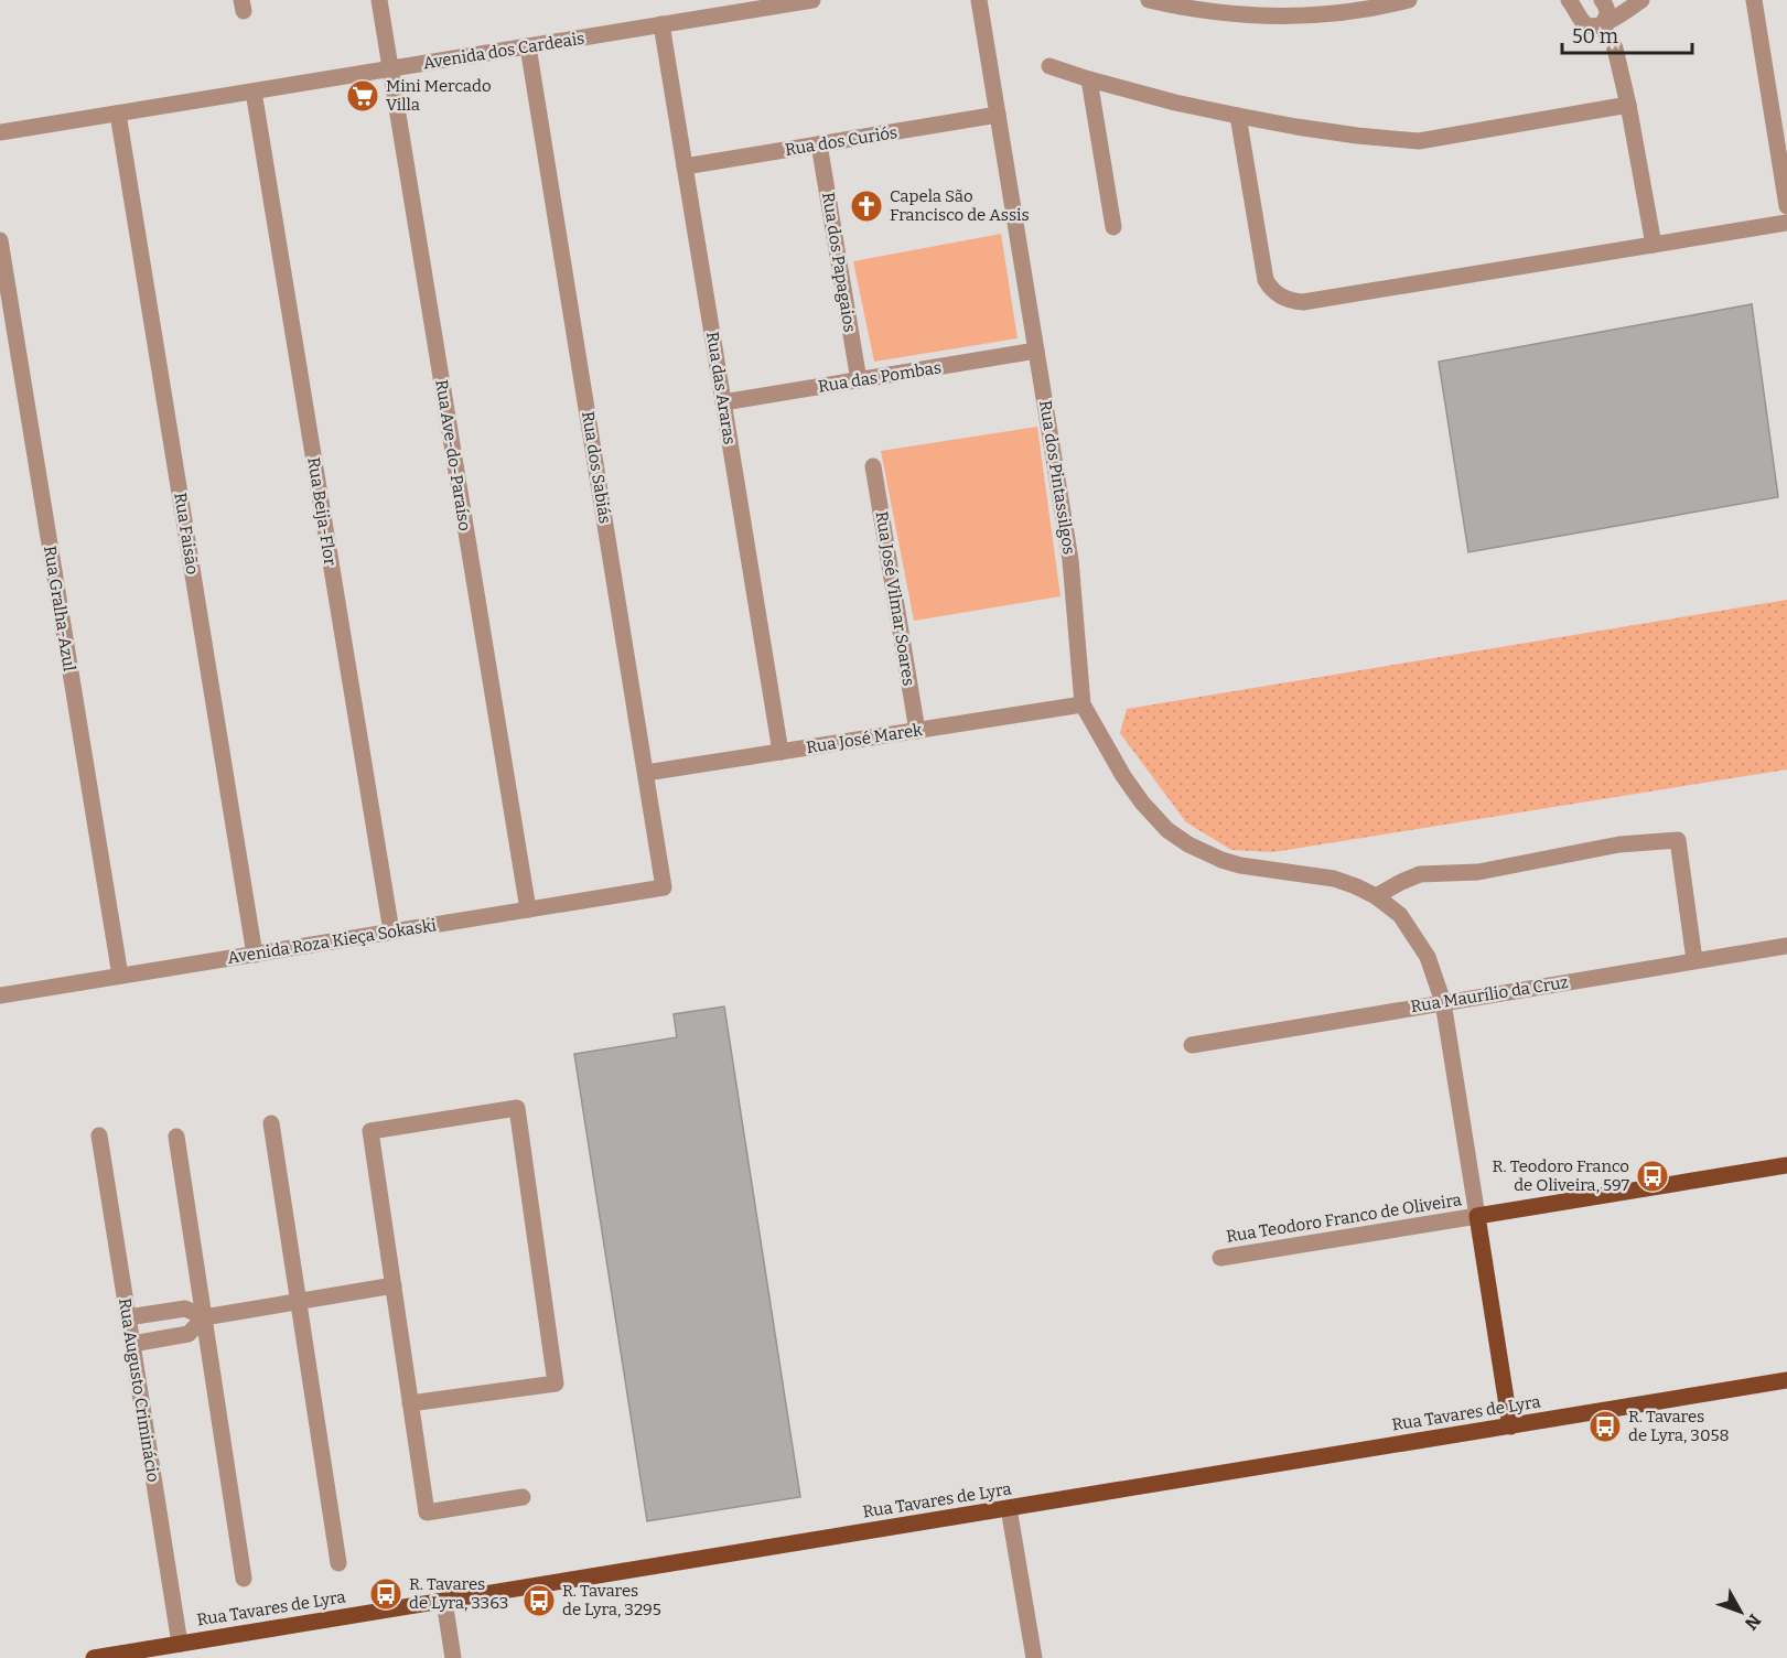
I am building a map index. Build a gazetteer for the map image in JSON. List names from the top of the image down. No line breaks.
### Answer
{"streets":{"main road":["Rua Teodoro Franco de Oliveira","Rua Tavares de Lyra"],"street":["Avenida dos Cardeais","Rua dos Curiós","Rua dos Papagaios","Rua das Pombas","Rua das Araras","Rua Ave-do-Paraíso","Rua dos Sabiás","Rua dos Pintassilgos","Rua Beija-Flor","Rua Faisão","Rua José Vilmar Soares","Rua Gralha-Azul","Rua José Marek","Avenida Roza Kieça Sokaski","Rua Maurílio da Cruz","Rua Augusto Criminácio"]},"crossings":[["Avenida dos Cardeais","Rua das Araras"],["Avenida dos Cardeais","Rua Ave-do-Paraíso"],["Avenida dos Cardeais","Rua dos Sabiás"],["Avenida dos Cardeais","Rua Beija-Flor"],["Avenida dos Cardeais","Rua Faisão"],["Rua dos Curiós","Rua dos Papagaios"],["Rua dos Curiós","Rua das Araras"],["Rua dos Curiós","Rua dos Pintassilgos"],["Rua dos Papagaios","Rua das Pombas"],["Rua das Pombas","Rua das Araras"],["Rua das Pombas","Rua dos Pintassilgos"],["Rua das Araras","Rua José Marek"],["Rua Ave-do-Paraíso","Avenida Roza Kieça Sokaski"],["Rua dos Sabiás","Rua José Marek"],["Rua dos Sabiás","Avenida Roza Kieça Sokaski"],["Rua dos Pintassilgos","Rua José Marek"],["Rua dos Pintassilgos","Rua Maurílio da Cruz"],["Rua dos Pintassilgos","Rua Teodoro Franco de Oliveira"],["Rua Beija-Flor","Avenida Roza Kieça Sokaski"],["Rua Faisão","Avenida Roza Kieça Sokaski"],["Rua José Vilmar Soares","Rua José Marek"],["Rua Gralha-Azul","Avenida Roza Kieça Sokaski"],["Rua Augusto Criminácio","Rua Tavares de Lyra"]],"places":{"supermarket":["Mini Mercado Villa"],"church":["Capela São Francisco de Assis"],"bus stop":["R. Teodoro Franco de Oliveira, 597","R. Tavares de Lyra, 3058","R. Tavares de Lyra, 3363","R. Tavares de Lyra, 3295"]},"scale_bar":"50 m","north":"bottom right"}
